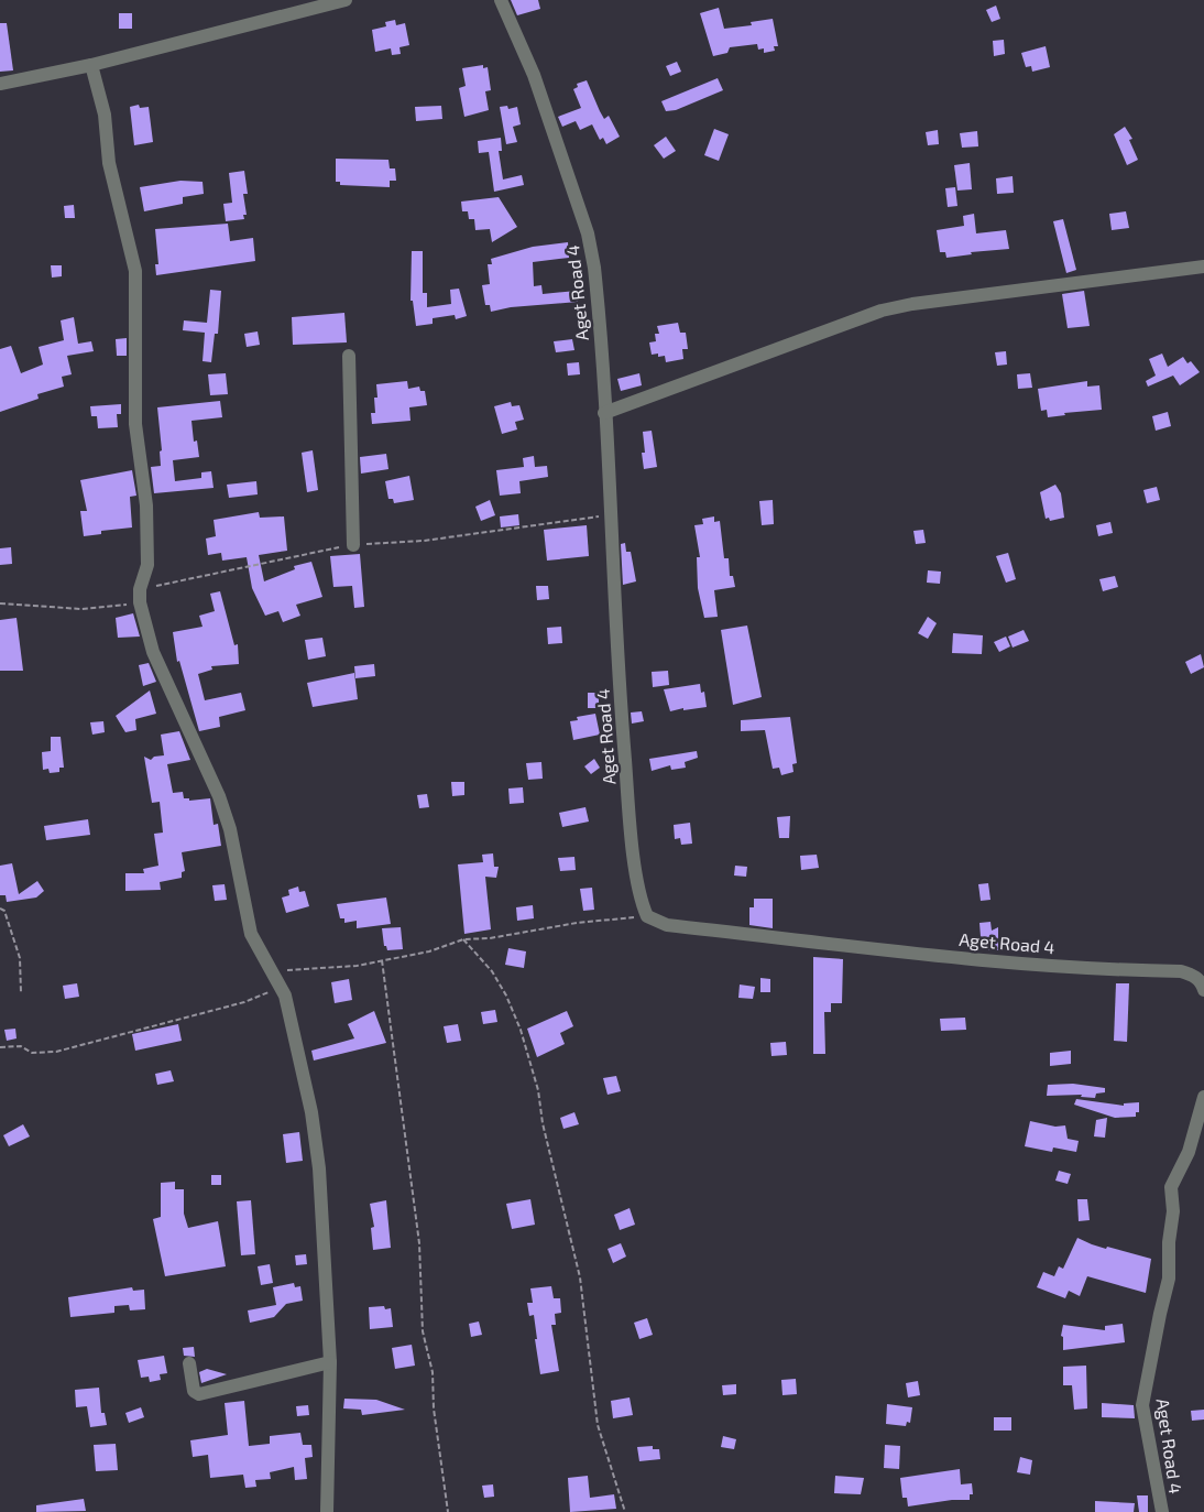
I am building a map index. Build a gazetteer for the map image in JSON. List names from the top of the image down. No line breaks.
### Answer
{"streets":{"street":["Aget Road 4"]}}
